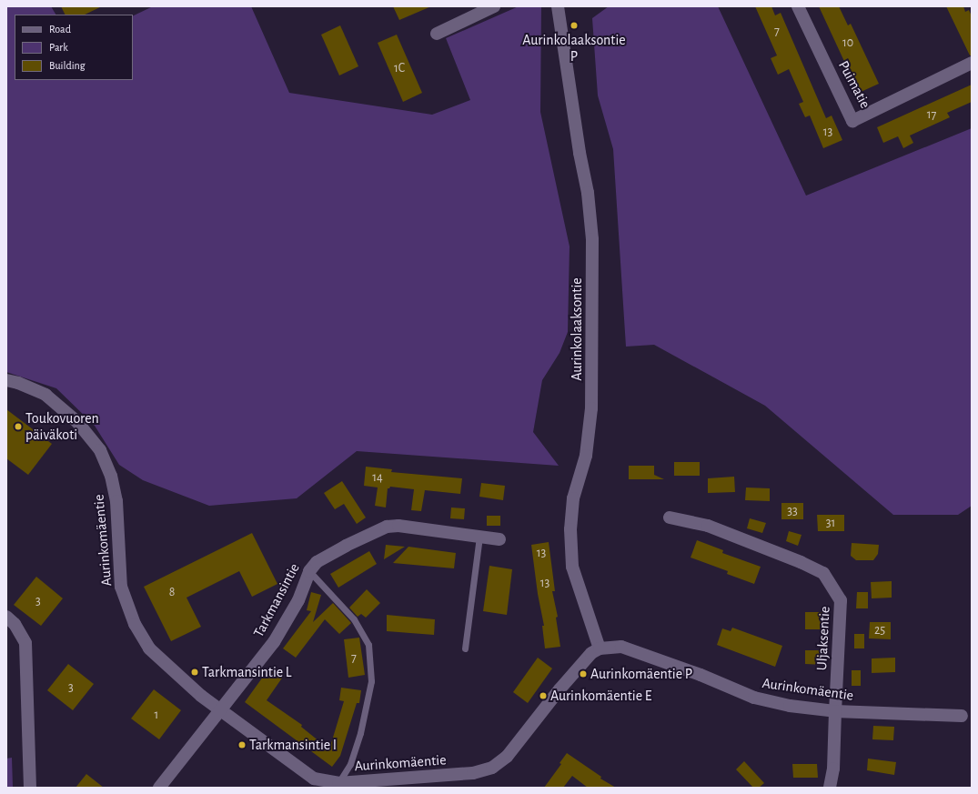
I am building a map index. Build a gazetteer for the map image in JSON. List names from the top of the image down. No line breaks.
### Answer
{"streets":{"street":["Puimatie","Aurinkolaaksontie","Aurinkomäentie","Tarkmansintie","Uljaksentie"]},"crossings":[["Aurinkolaaksontie","Aurinkomäentie"],["Aurinkomäentie","Tarkmansintie"],["Aurinkomäentie","Uljaksentie"]],"places":["Aurinkolaaksontie P","Toukovuoren päiväkoti","Tarkmansintie L","Aurinkomäentie P","Aurinkomäentie E","Tarkmansintie I"],"house_numbers":["7","10","1C","17","13","14","33","31","13","13","8","3","25","7","3","1"],"legend":["Road","Park","Building"]}
